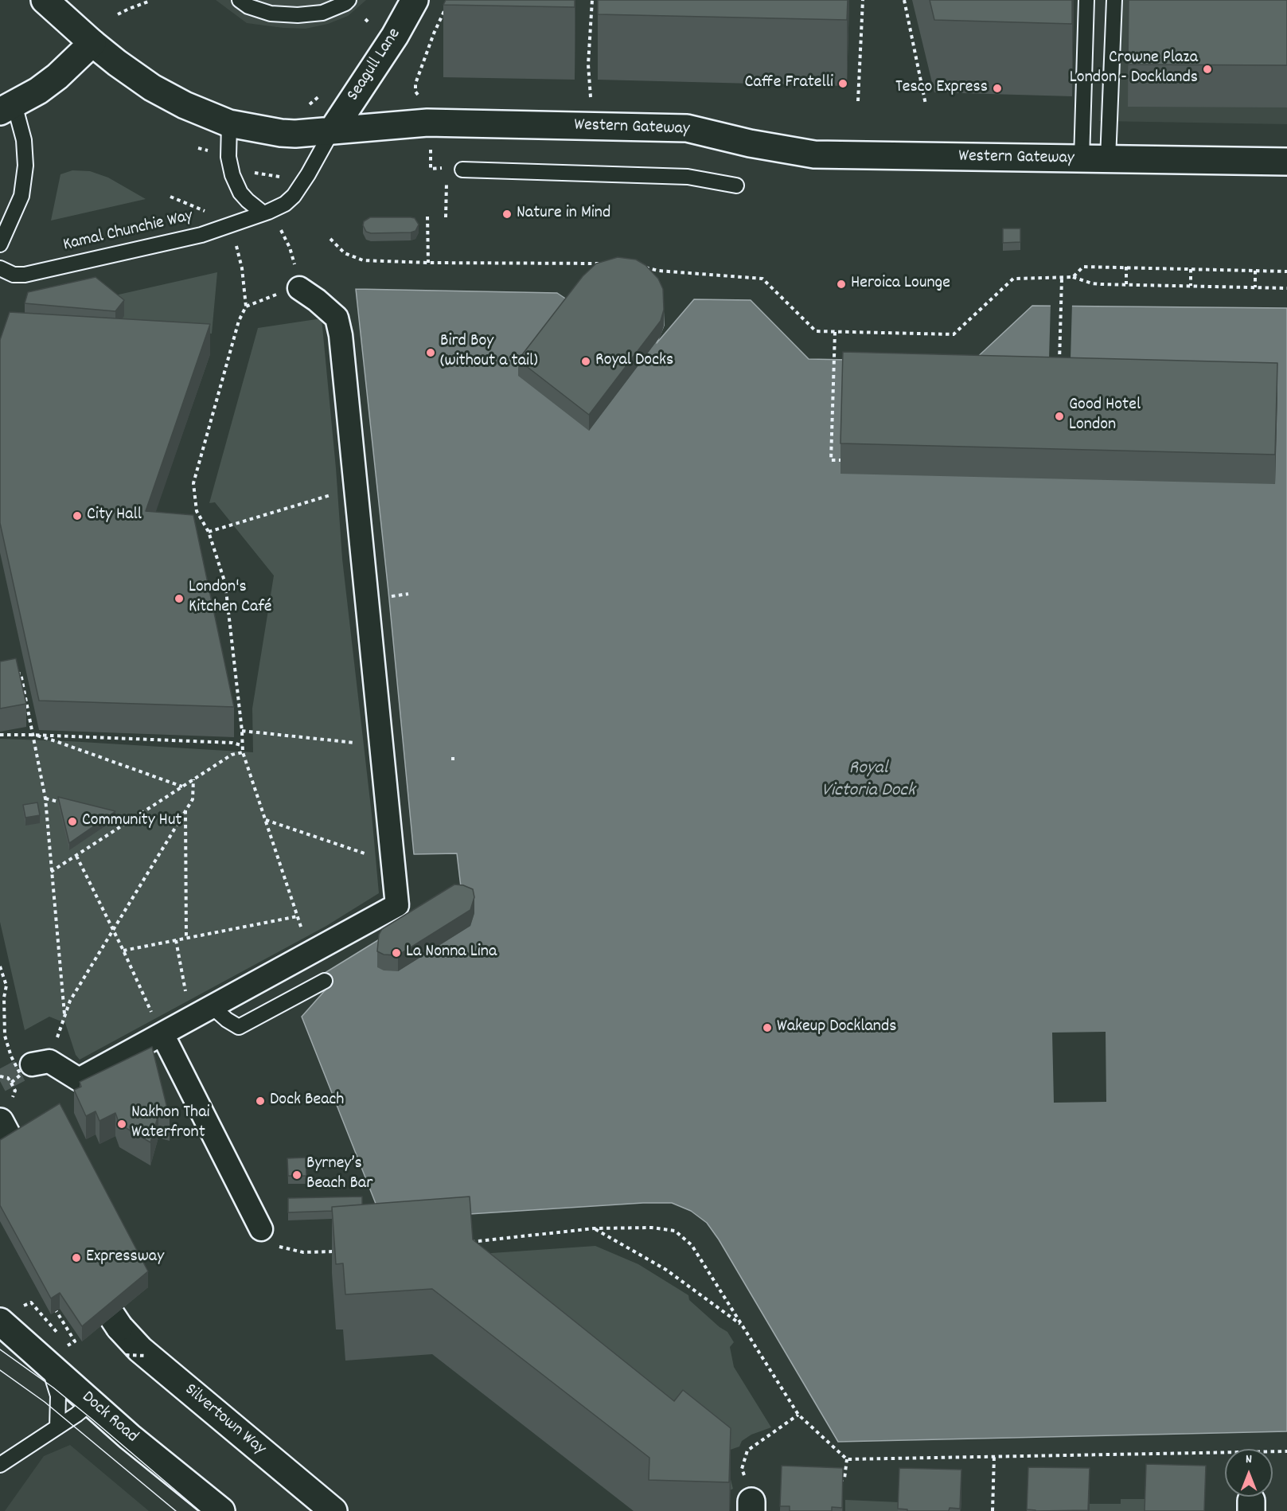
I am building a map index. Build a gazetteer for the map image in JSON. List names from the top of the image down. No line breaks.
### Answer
{"streets":{"street":["Seagull Lane","Western Gateway","Dock Road","Silvertown Way"],"lane":["Kamal Chunchie Way"]},"crossings":[["Seagull Lane","Western Gateway"],["Seagull Lane","Kamal Chunchie Way"],["Western Gateway","Kamal Chunchie Way"]],"water":["Royal Victoria Dock"],"places":["Crowne Plaza London - Docklands","Caffe Fratelli","Tesco Express","Nature in Mind","Heroica Lounge","Bird Boy (without a tail)","Royal Docks","Good Hotel London","City Hall","London's Kitchen Café","Community Hut","La Nonna Lina","Wakeup Docklands","Dock Beach","Nakhon Thai Waterfront","Byrney’s Beach Bar","Expressway"],"north":"top"}
